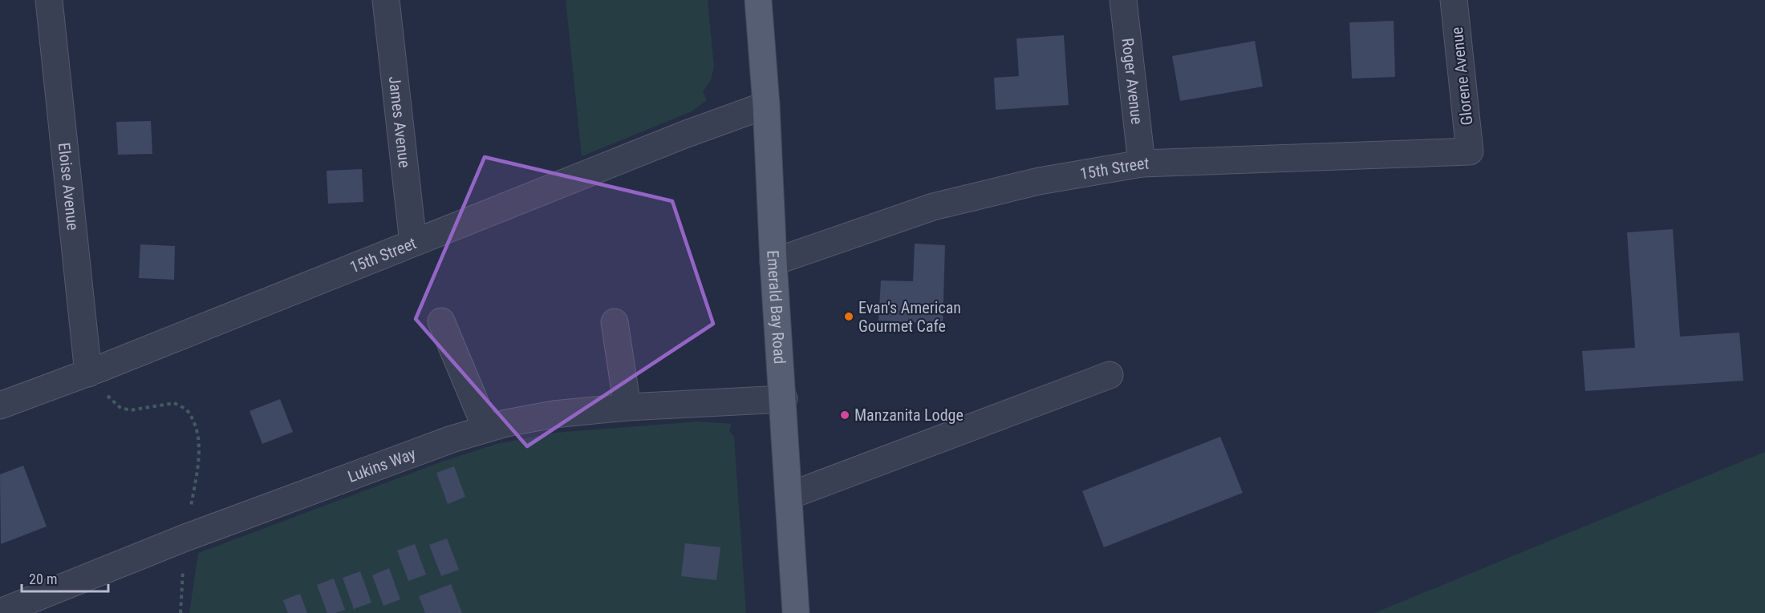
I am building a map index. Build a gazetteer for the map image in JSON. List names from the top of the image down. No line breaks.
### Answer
{"streets":{"main road":["Emerald Bay Road"],"street":["Glorene Avenue","Roger Avenue","James Avenue","15th Street","Eloise Avenue","Lukins Way"]},"crossings":[["Glorene Avenue","15th Street"],["Roger Avenue","15th Street"],["James Avenue","15th Street"],["15th Street","Eloise Avenue"],["15th Street","Emerald Bay Road"],["Emerald Bay Road","Lukins Way"]],"places":["Evan's American Gourmet Cafe","Manzanita Lodge"],"scale_bar":"20 m"}
